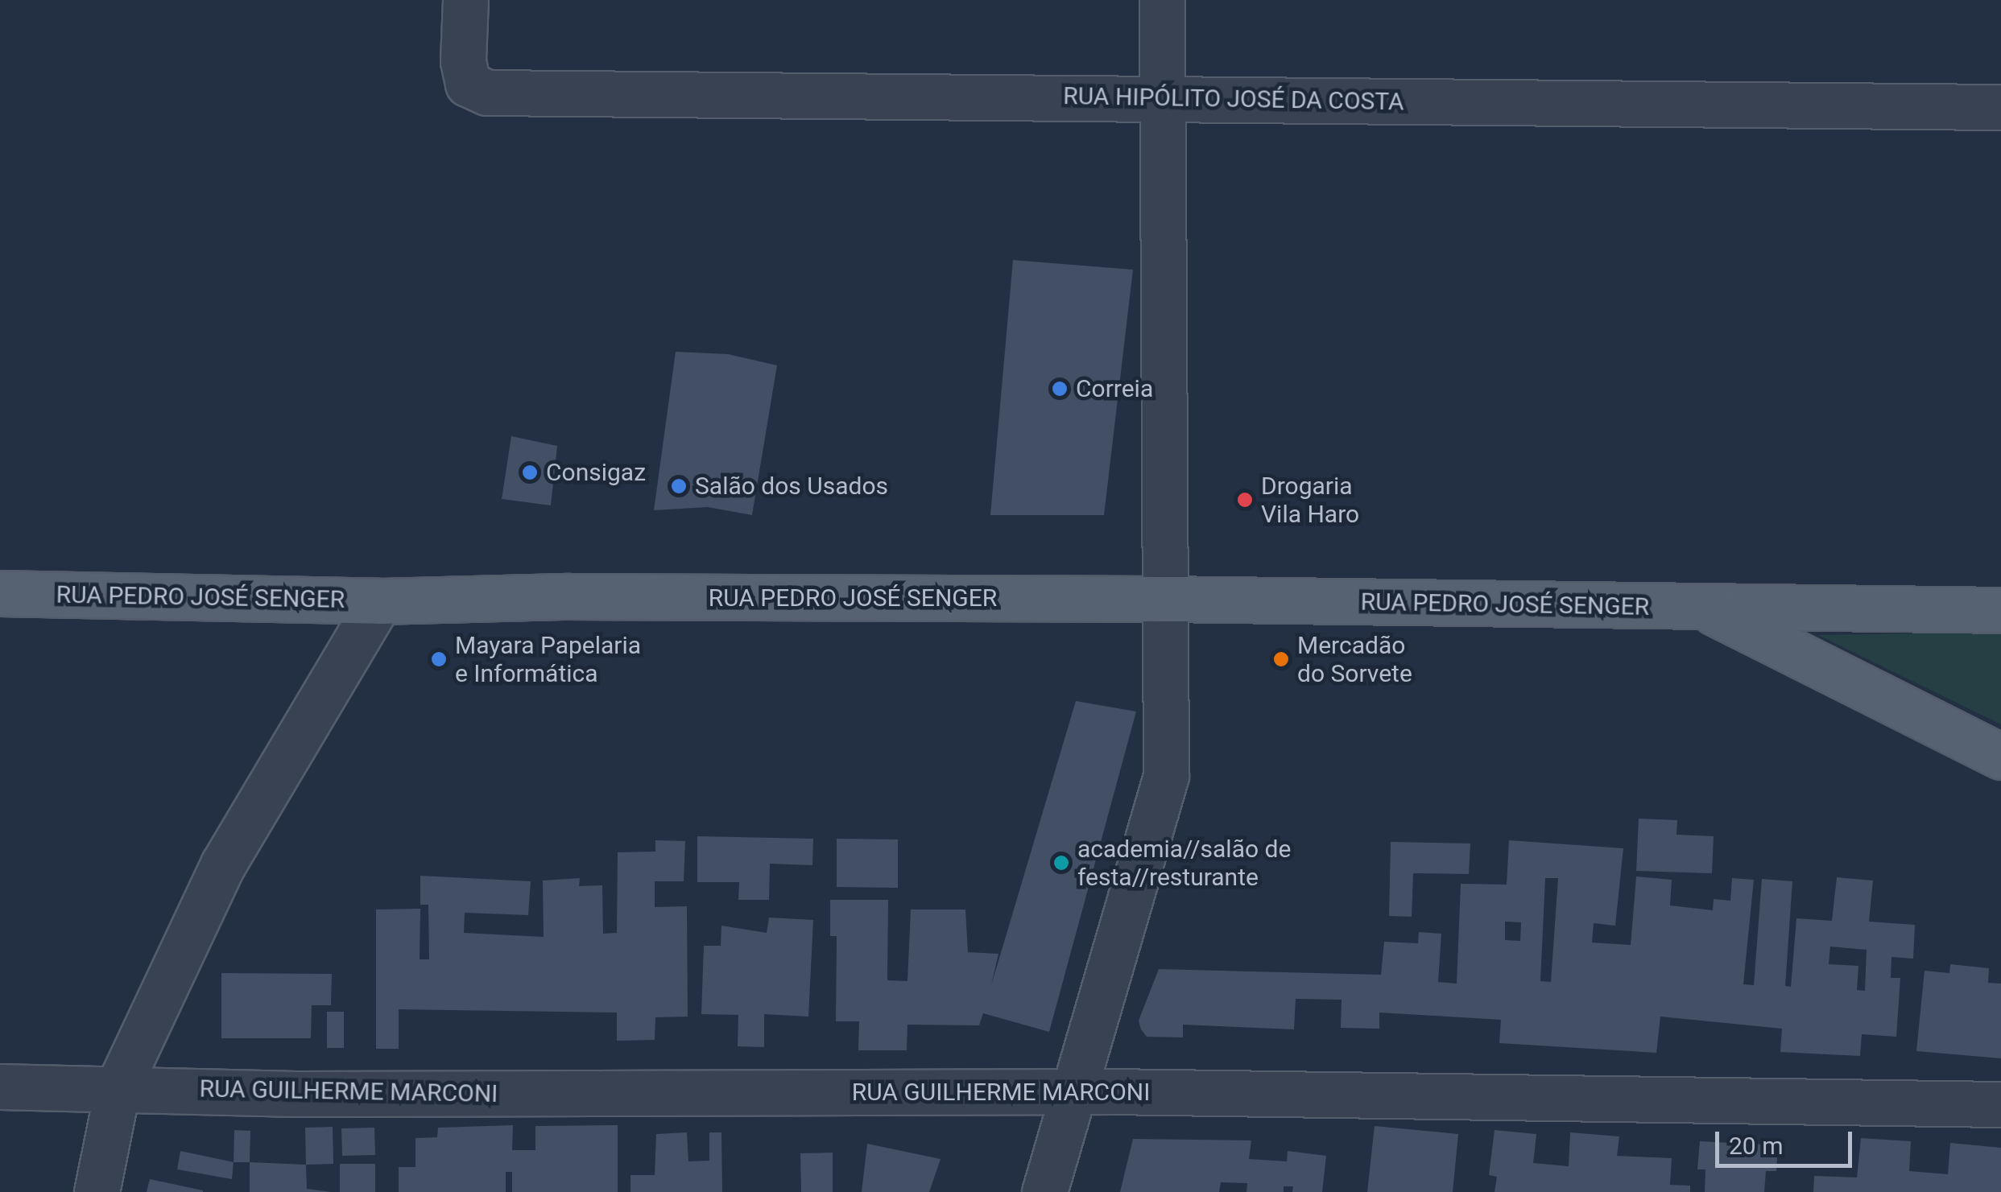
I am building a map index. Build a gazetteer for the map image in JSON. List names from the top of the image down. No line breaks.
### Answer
{"streets":{"main road":["RUA PEDRO JOSÉ SENGER"],"street":["RUA HIPÓLITO JOSÉ DA COSTA","RUA GUILHERME MARCONI"]},"places":["Correia","Consigaz","Salão dos Usados","Drogaria Vila Haro","Mayara Papelaria e Informática","Mercadão do Sorvete","academia//salão de festa//resturante"],"scale_bar":"20 m"}
